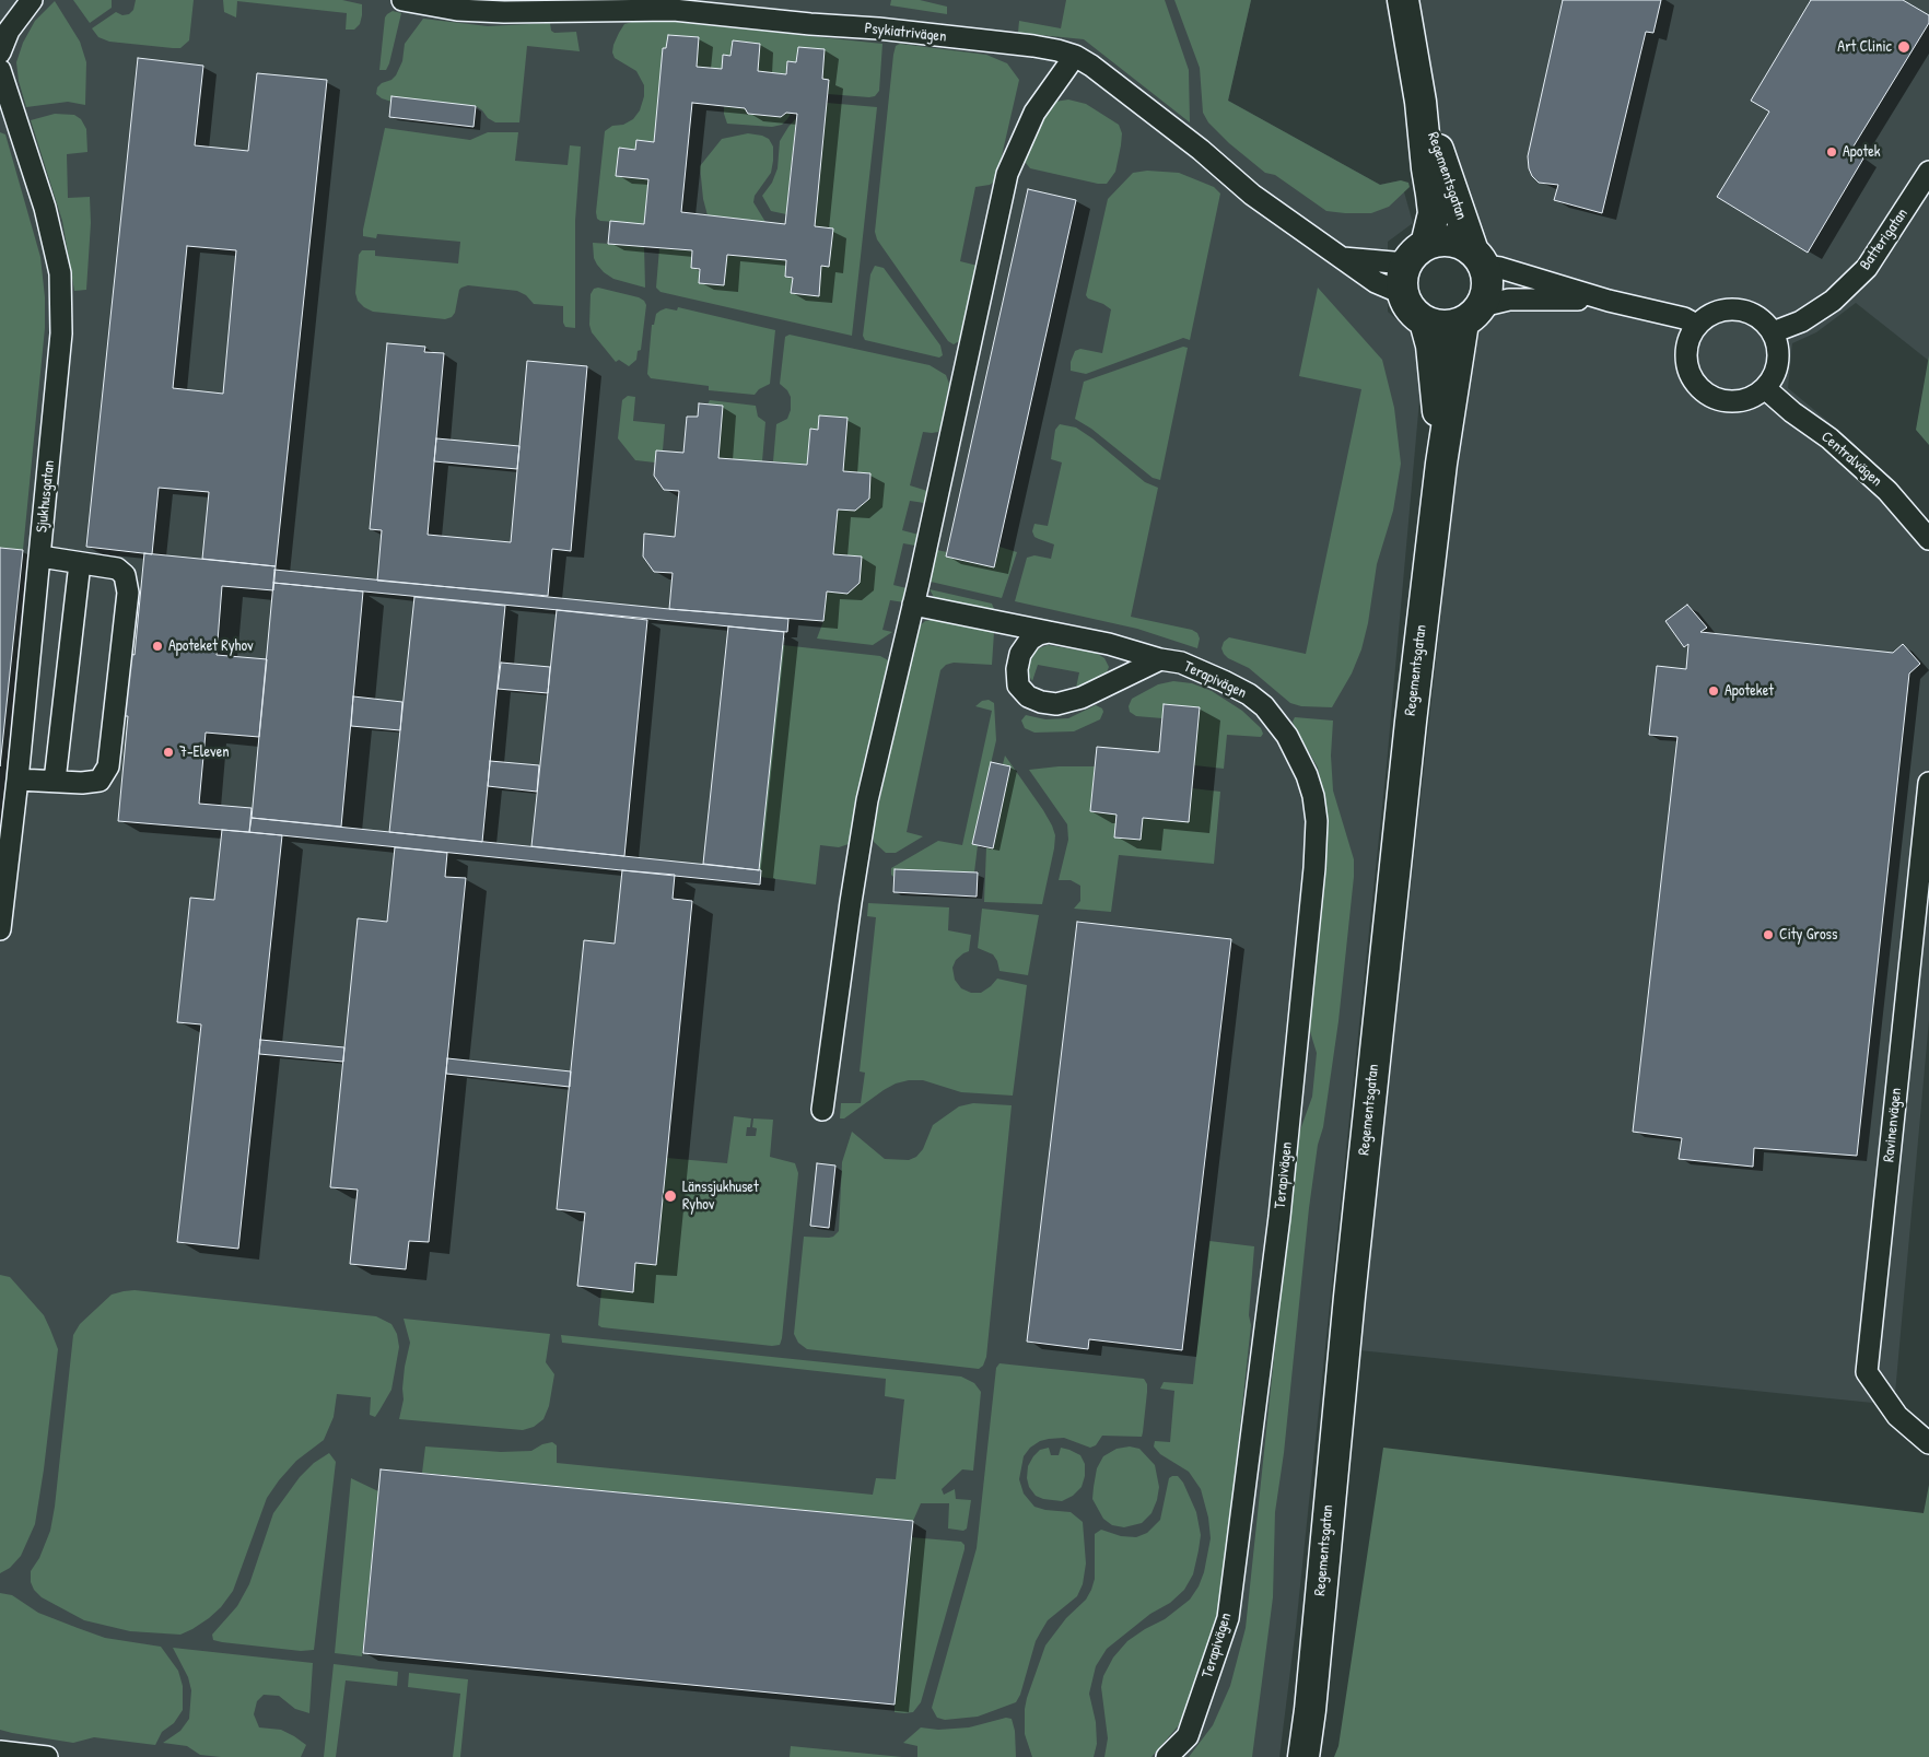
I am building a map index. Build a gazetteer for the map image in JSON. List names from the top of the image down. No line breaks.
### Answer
{"streets":{"street":["Psykiatrivägen","Regementsgatan","Batterigatan","Centralvägen","Sjukhusgatan","Terapivägen","Ravinenvägen"]},"crossings":[["Psykiatrivägen","Regementsgatan"],["Batterigatan","Centralvägen"]],"places":["Art Clinic","Apotek","Apoteket Ryhov","Apoteket","7-Eleven","City Gross","Länssjukhuset Ryhov"]}
